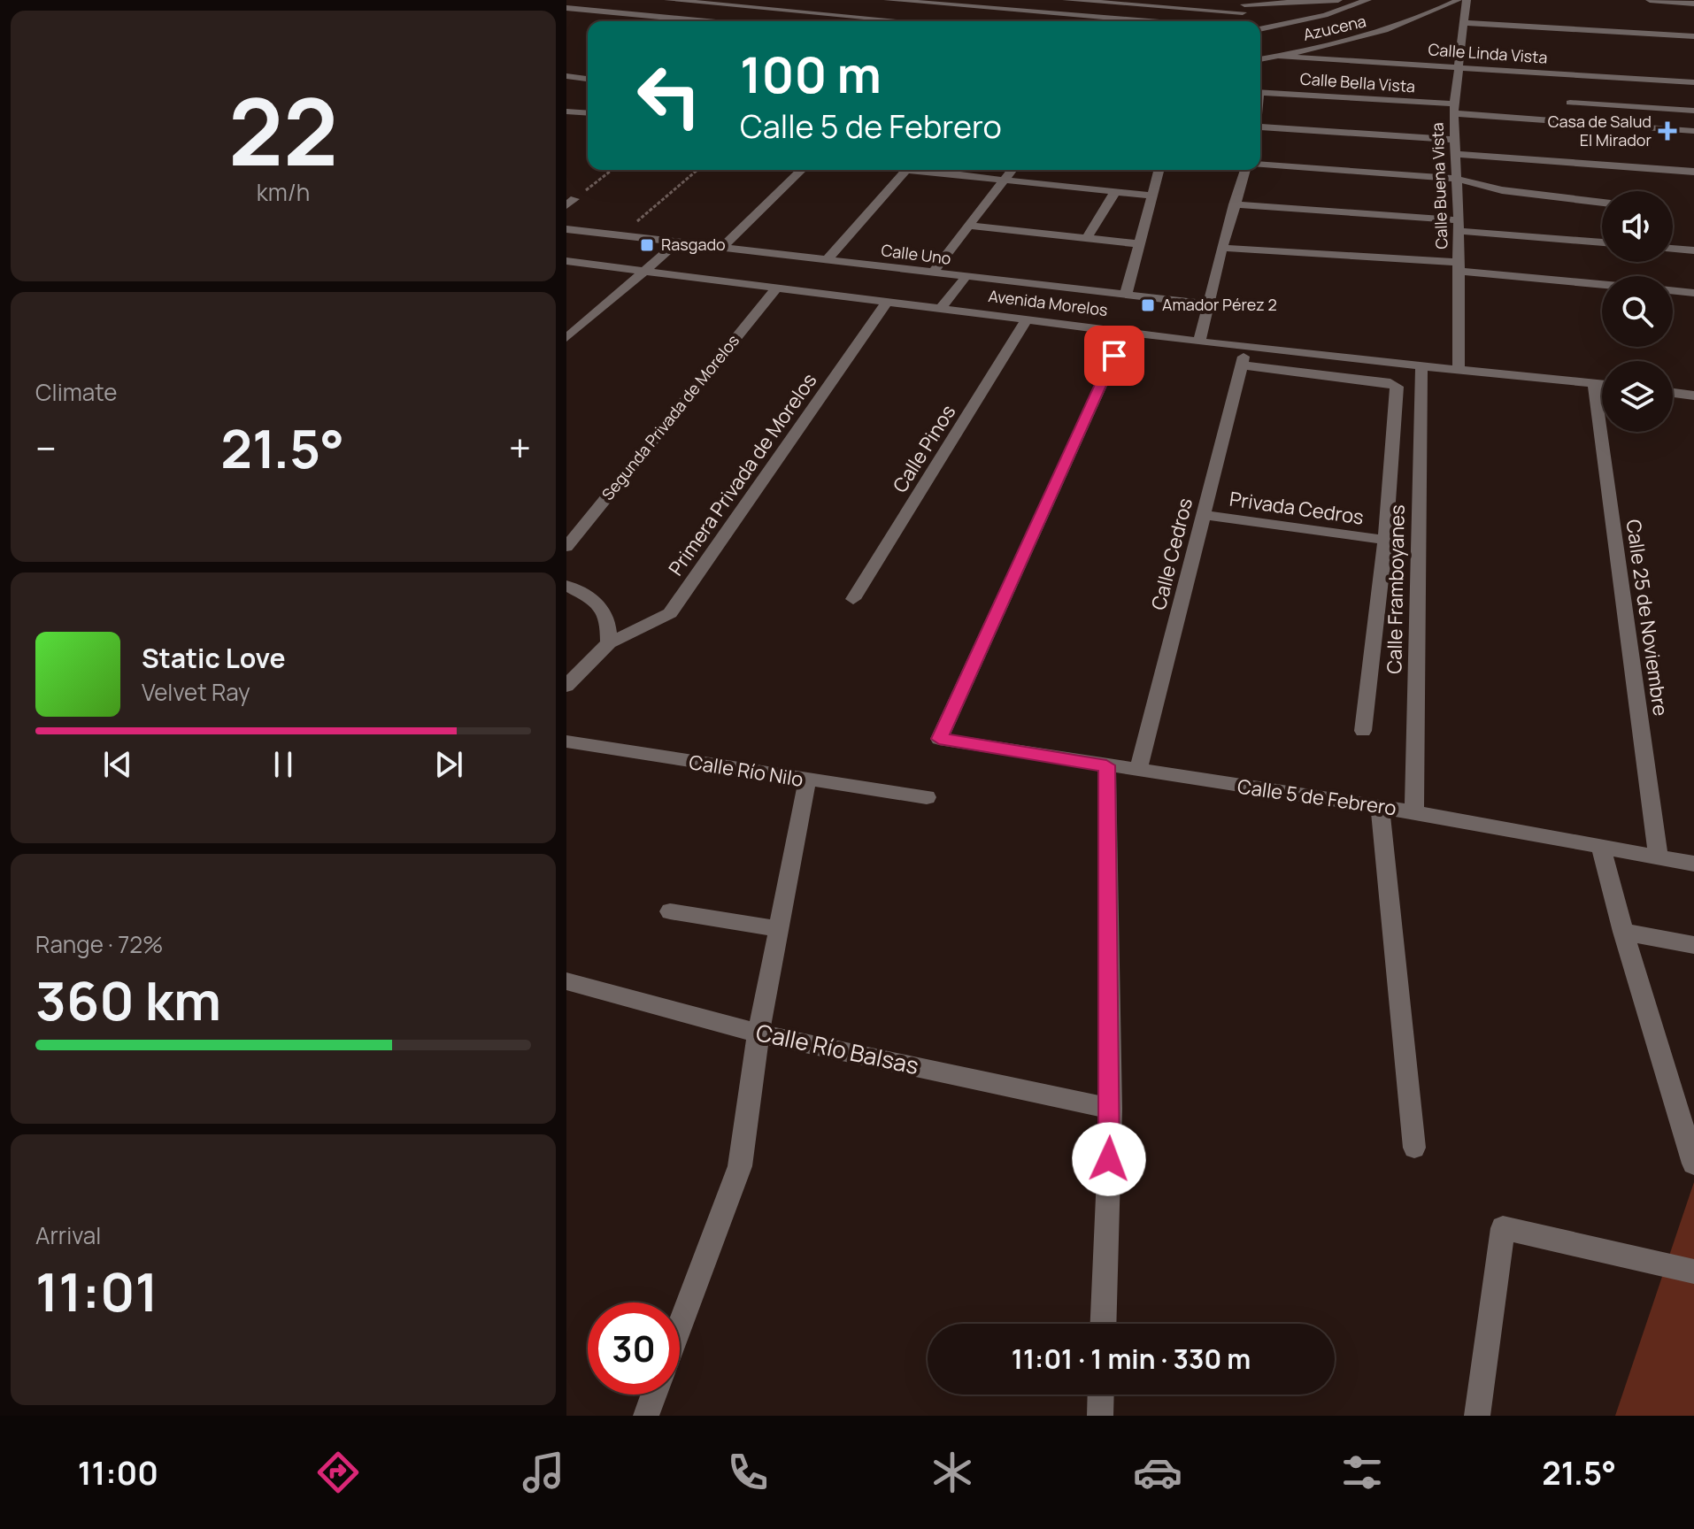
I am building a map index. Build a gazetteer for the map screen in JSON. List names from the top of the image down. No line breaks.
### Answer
{"streets":{"street":["Azucena","Calle Linda Vista","Calle Bella Vista","Calle Buena Vista","Calle Uno","Avenida Morelos","Segunda Privada de Morelos","Calle Pinos","Primera Privada de Morelos","Privada Cedros","Calle Cedros","Calle Framboyanes","Calle 25 de Noviembre","Calle Río Nilo","Calle 5 de Febrero","Calle Río Balsas"]},"crossings":[["Azucena","Calle Linda Vista"],["Calle Linda Vista","Calle Buena Vista"],["Calle Bella Vista","Calle Buena Vista"],["Calle Buena Vista","Avenida Morelos"],["Avenida Morelos","Segunda Privada de Morelos"],["Avenida Morelos","Calle Pinos"],["Avenida Morelos","Primera Privada de Morelos"],["Avenida Morelos","Calle Cedros"],["Avenida Morelos","Calle Framboyanes"],["Avenida Morelos","Calle 25 de Noviembre"],["Avenida Morelos","Calle 5 de Febrero"],["Privada Cedros","Calle Cedros"],["Calle Cedros","Calle 5 de Febrero"],["Calle Framboyanes","Calle 5 de Febrero"],["Calle 25 de Noviembre","Calle 5 de Febrero"]],"places":{"health":["Casa de Salud El Mirador"],"transit":["Rasgado","Amador Pérez 2"]},"page":{"tile":[["22","km/h"],"Climate",["Range · 72%","360 km"],["Arrival","11:01"]],"turn":["100 m","Calle 5 de Febrero"],"heat":["−","21.5°","+"],"song":["Static Love","Velvet Ray"],"limit":"30","trip":"11:01 · 1 min · 330 m","tabs":["11:00","21.5°"]}}
